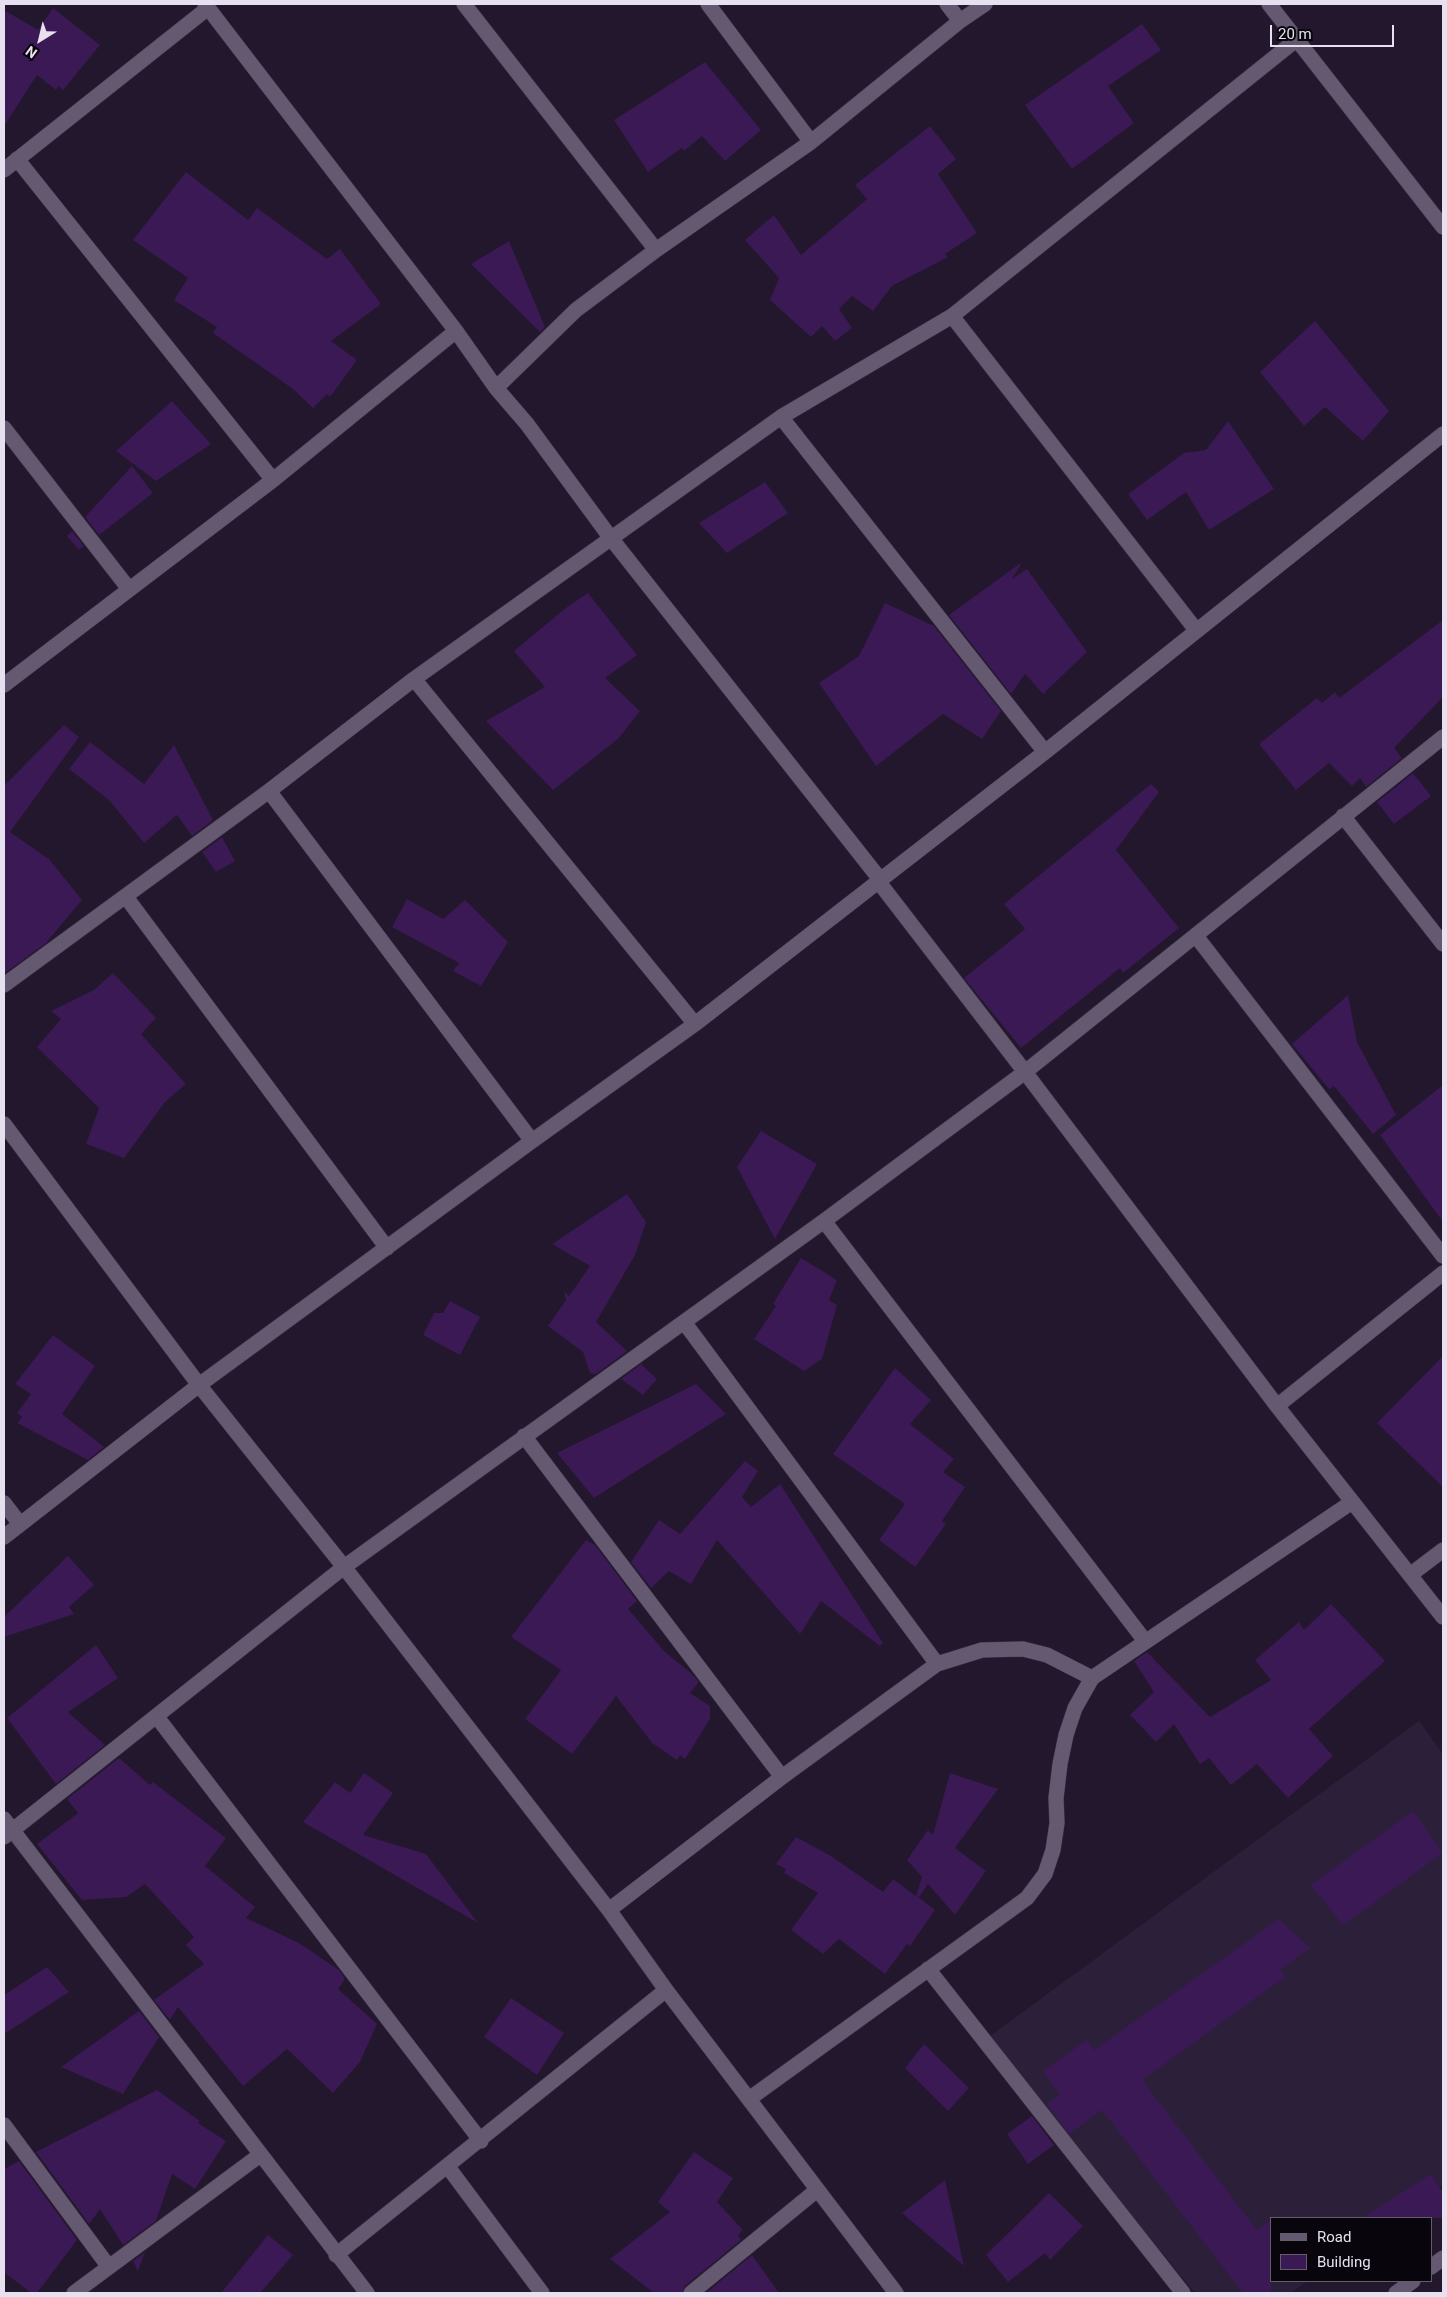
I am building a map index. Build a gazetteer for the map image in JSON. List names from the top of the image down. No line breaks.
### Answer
{"legend":["Road","Building"],"scale_bar":"20 m","north":"bottom left"}
